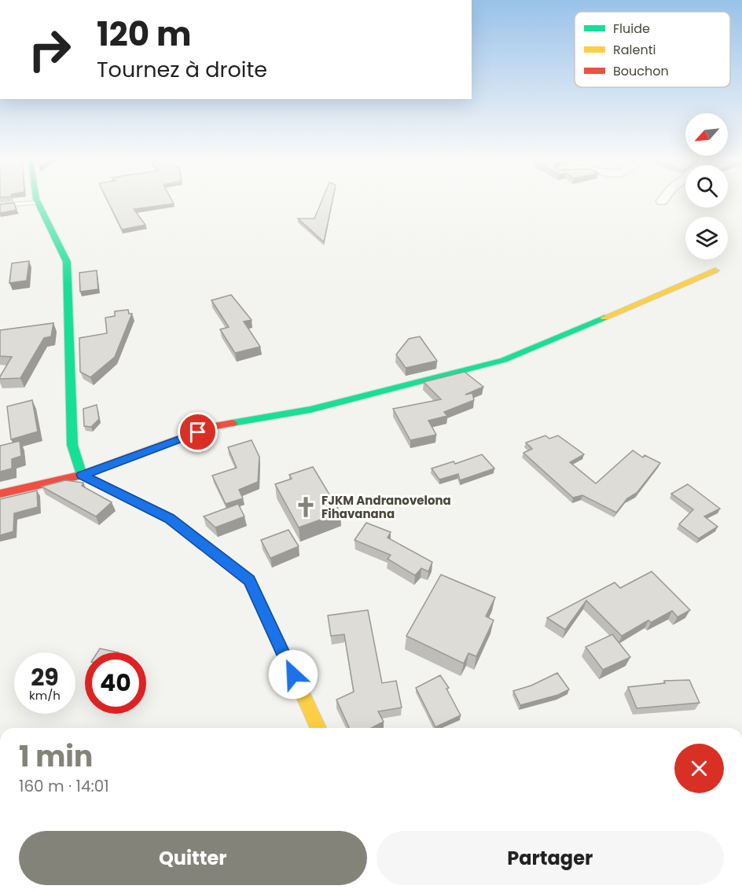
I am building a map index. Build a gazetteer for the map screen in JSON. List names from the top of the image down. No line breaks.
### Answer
{"places":{"church":["FJKM Andranovelona Fihavanana"]},"legend":["Fluide","Ralenti","Bouchon"],"north":"bottom left","page":{"turn":["120 m","Tournez à droite"],"speed":"29 km/h","limit":"40","heading":["1 min","160 m · 14:01"],"buttons":["Quitter","Partager"]}}
